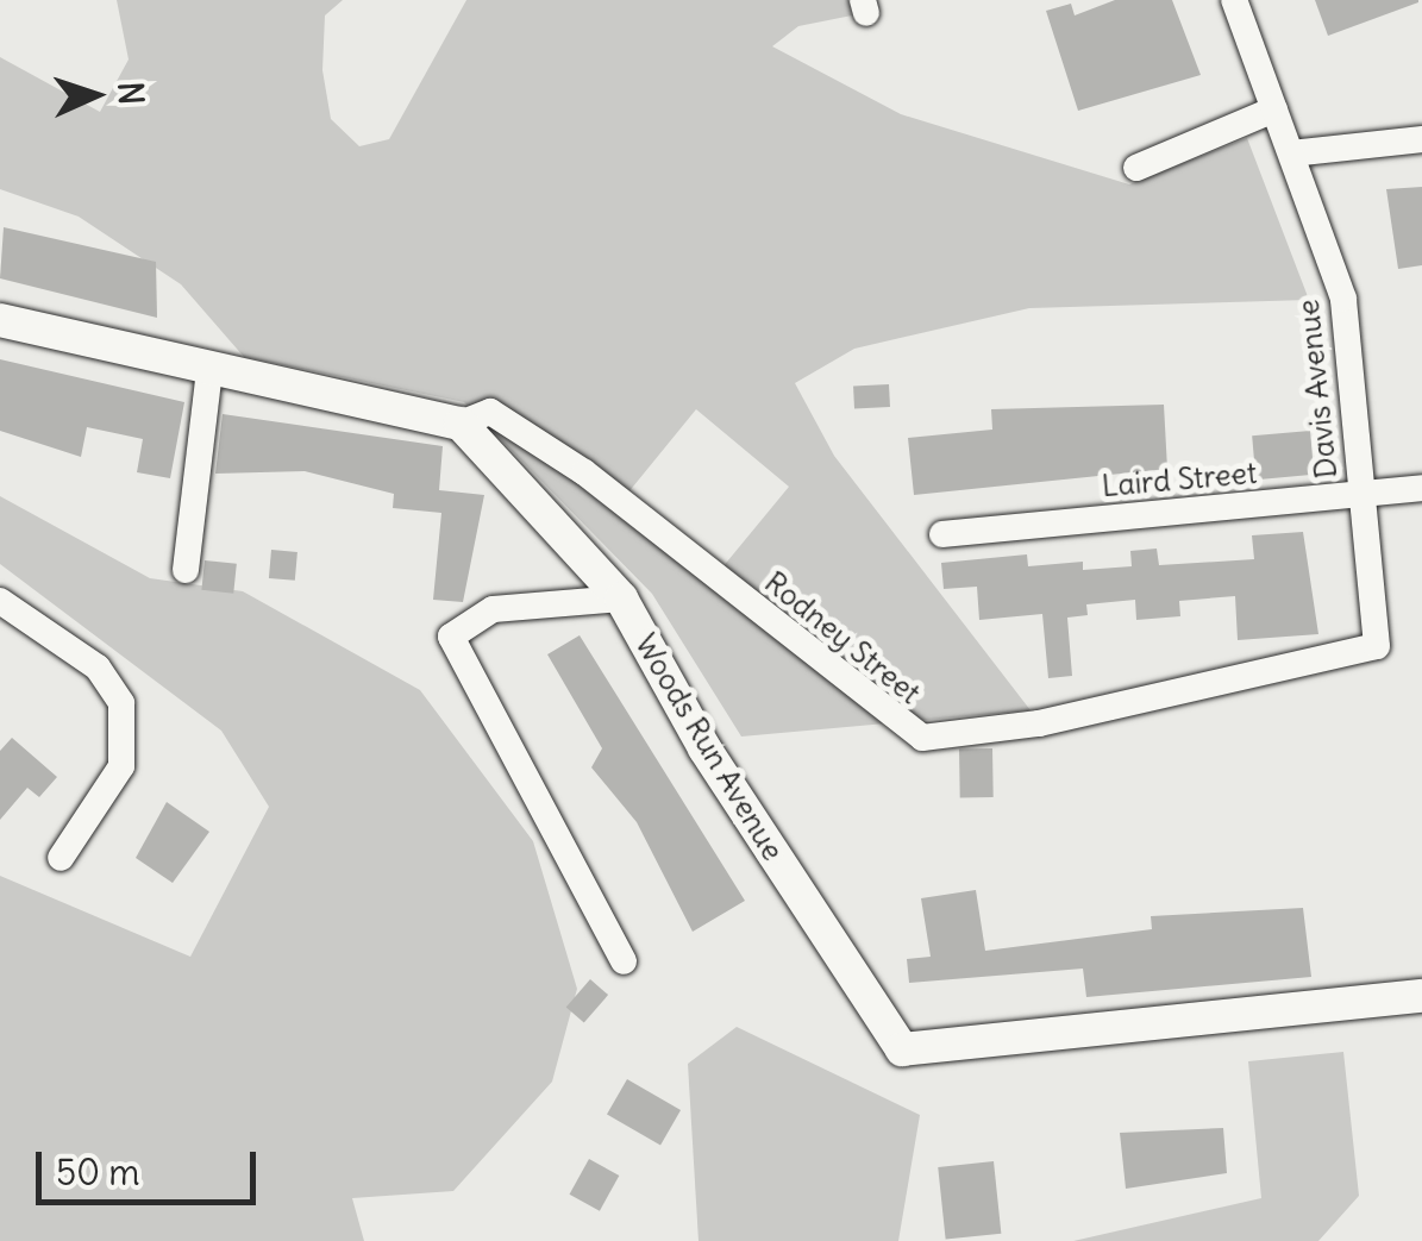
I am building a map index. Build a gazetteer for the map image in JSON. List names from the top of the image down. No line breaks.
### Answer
{"streets":{"street":["Davis Avenue","Laird Street","Rodney Street","Woods Run Avenue"]},"crossings":[["Davis Avenue","Laird Street"],["Davis Avenue","Rodney Street"],["Rodney Street","Woods Run Avenue"]],"scale_bar":"50 m","north":"right"}
